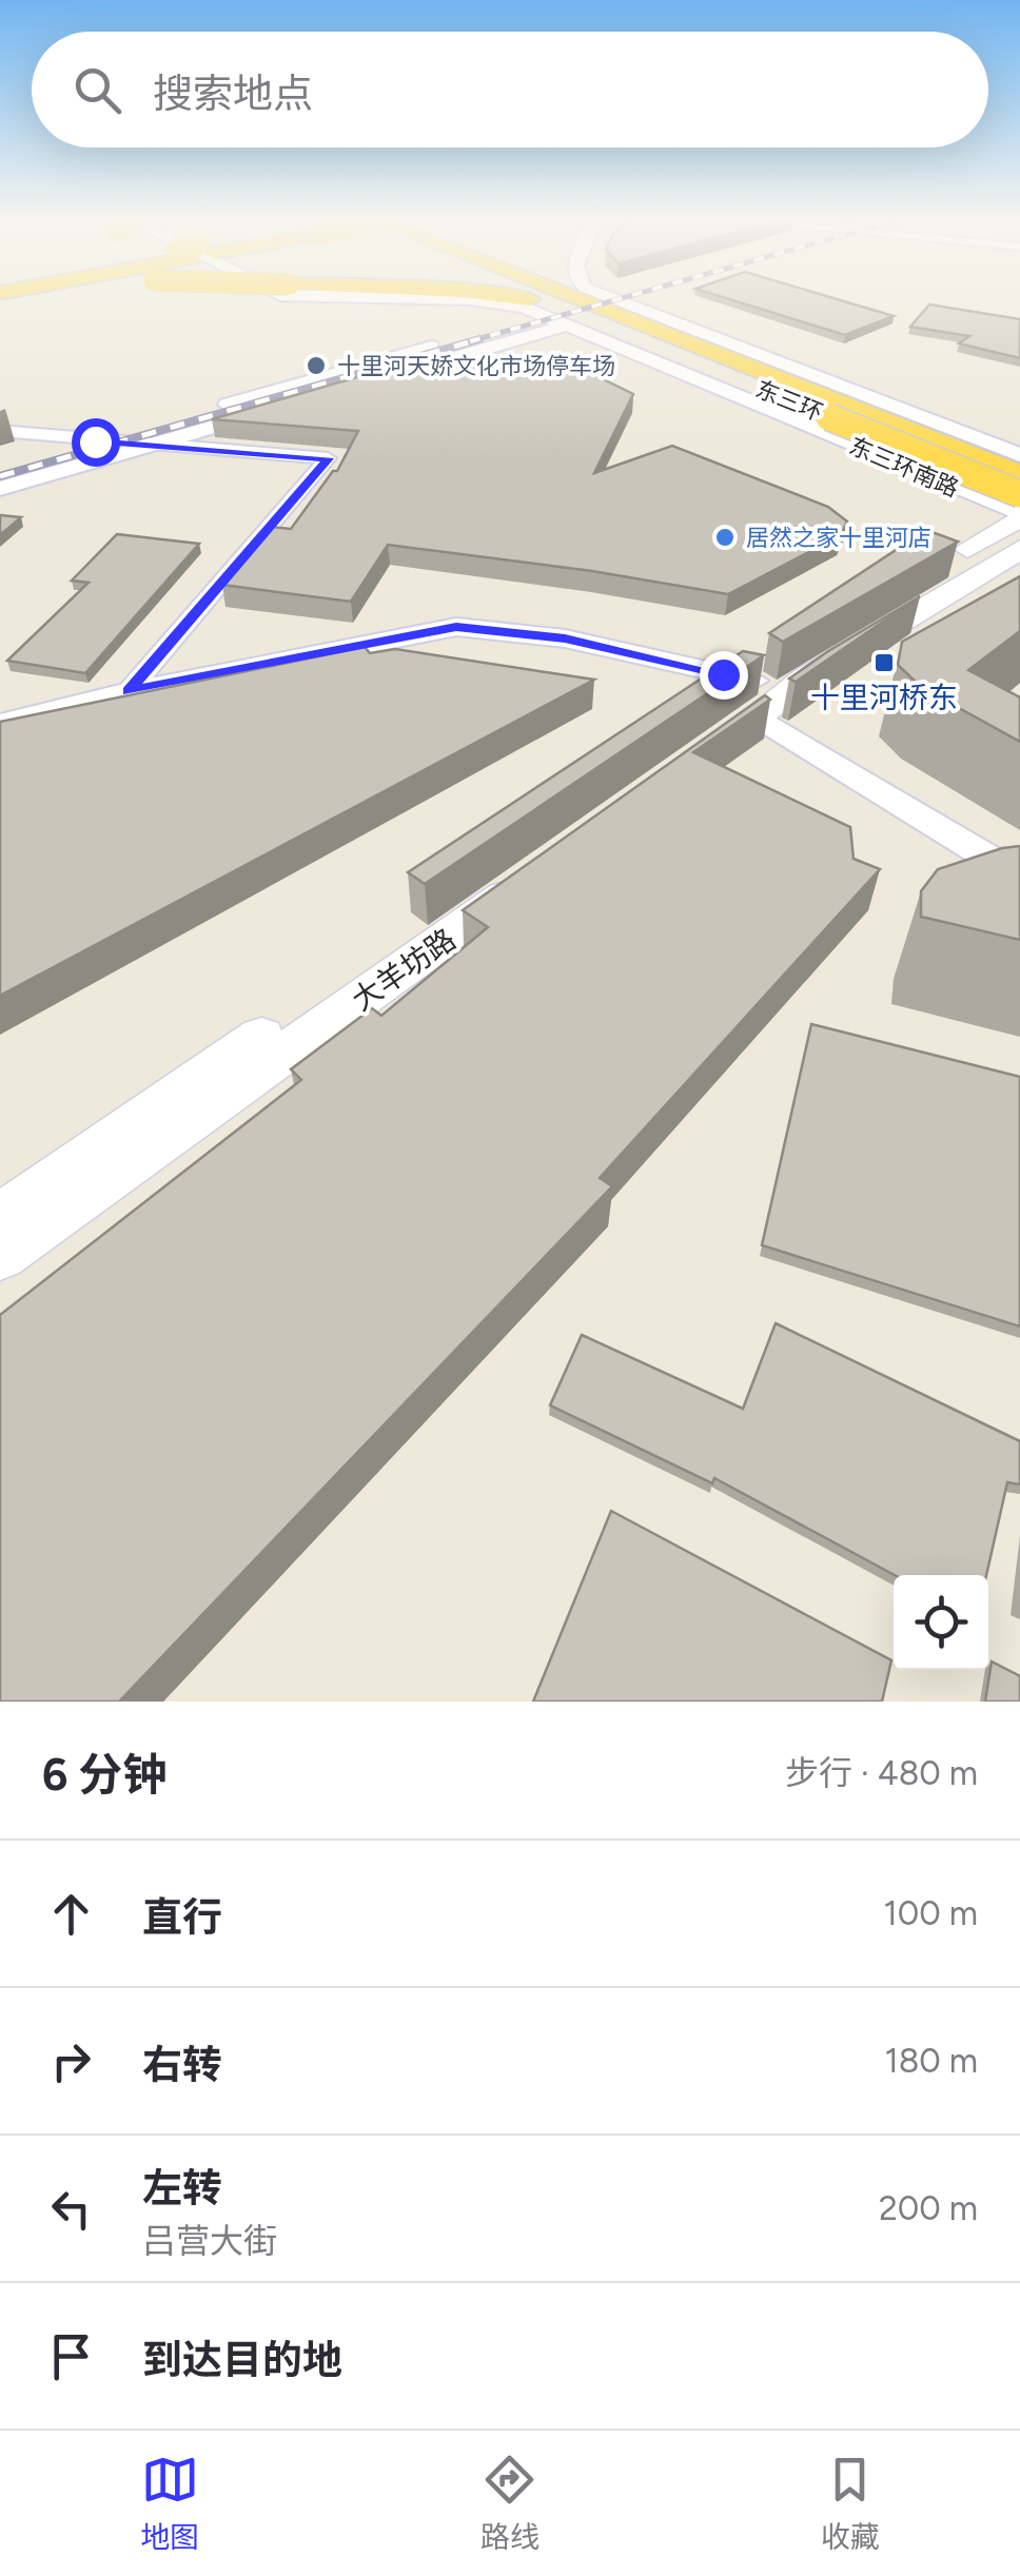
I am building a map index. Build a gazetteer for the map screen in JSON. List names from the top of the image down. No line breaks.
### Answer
{"streets":{"highway":["东三环"],"main road":["大羊坊路"],"street":["东三环南路"]},"crossings":[["东三环","东三环南路"]],"places":{"other":["十里河天娇文化市场停车场","居然之家十里河店"],"transit":["十里河桥东"]},"page":{"search":"搜索地点","heading":["6 分钟","步行 · 480 m"],"list":[["直行","100 m"],["右转","180 m"],["左转","吕营大街","200 m"],"到达目的地"],"nav":["地图","路线","收藏"]}}
